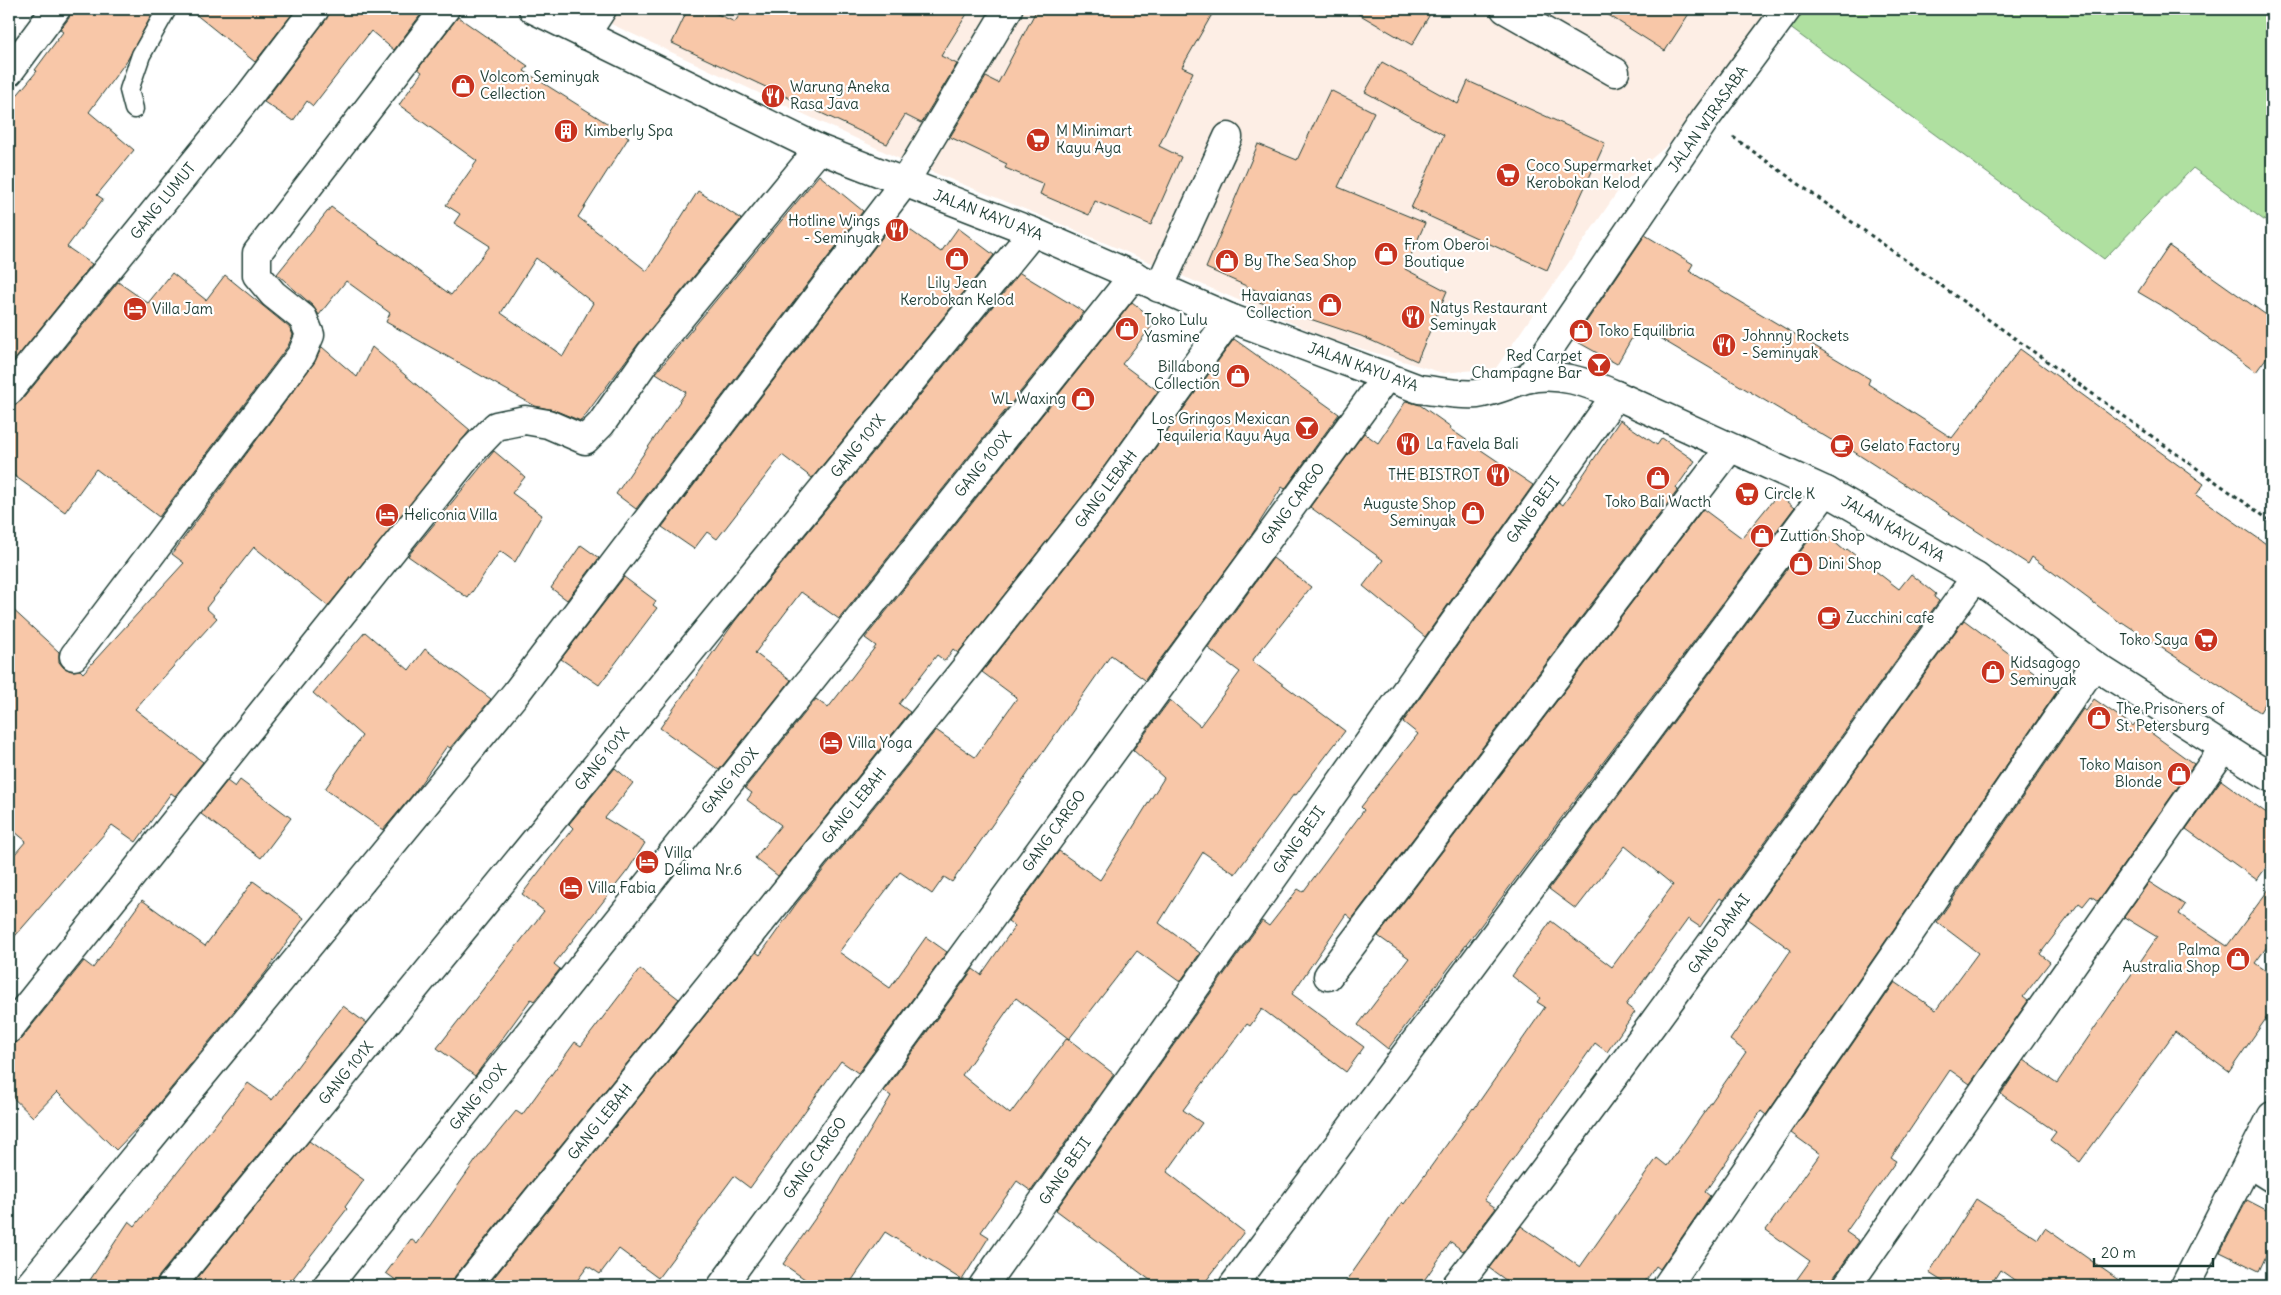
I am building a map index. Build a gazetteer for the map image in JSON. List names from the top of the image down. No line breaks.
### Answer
{"streets":{"street":["JALAN WIRASABA","GANG LUMUT","JALAN KAYU AYA","GANG 101X","GANG 100X","GANG LEBAH","GANG CARGO","GANG BEJI","GANG DAMAI"]},"crossings":[["JALAN WIRASABA","JALAN KAYU AYA"],["JALAN KAYU AYA","GANG 101X"],["JALAN KAYU AYA","GANG 100X"],["JALAN KAYU AYA","GANG LEBAH"],["JALAN KAYU AYA","GANG CARGO"],["JALAN KAYU AYA","GANG BEJI"],["JALAN KAYU AYA","GANG DAMAI"]],"places":{"shop":["Volcom Seminyak Cellection","From Oberoi Boutique","Lily Jean Kerobokan Kelod","By The Sea Shop","Havaianas Collection","Toko Lulu Yasmine","Toko Equilibria","Billabong Collection","WL Waxing","Toko Bali Wacth","Auguste Shop Seminyak","Zuttion Shop","Dini Shop","Kidsagogo Seminyak","The Prisoners of St. Petersburg","Toko Maison Blonde","Palma Australia Shop"],"restaurant":["Warung Aneka Rasa Java","Hotline Wings - Seminyak","Natys Restaurant Seminyak","Johnny Rockets - Seminyak","La Favela Bali","THE BISTROT"],"building":["Kimberly Spa"],"supermarket":["M Minimart Kayu Aya","Coco Supermarket Kerobokan Kelod","Circle K","Toko Saya"],"hotel":["Villa Jam","Heliconia Villa","Villa Yoga","Villa Delima Nr.6","Villa Fabia"],"bar":["Red Carpet Champagne Bar","Los Gringos Mexican Tequileria Kayu Aya"],"cafe":["Gelato Factory","Zucchini cafe"]},"scale_bar":"20 m"}
